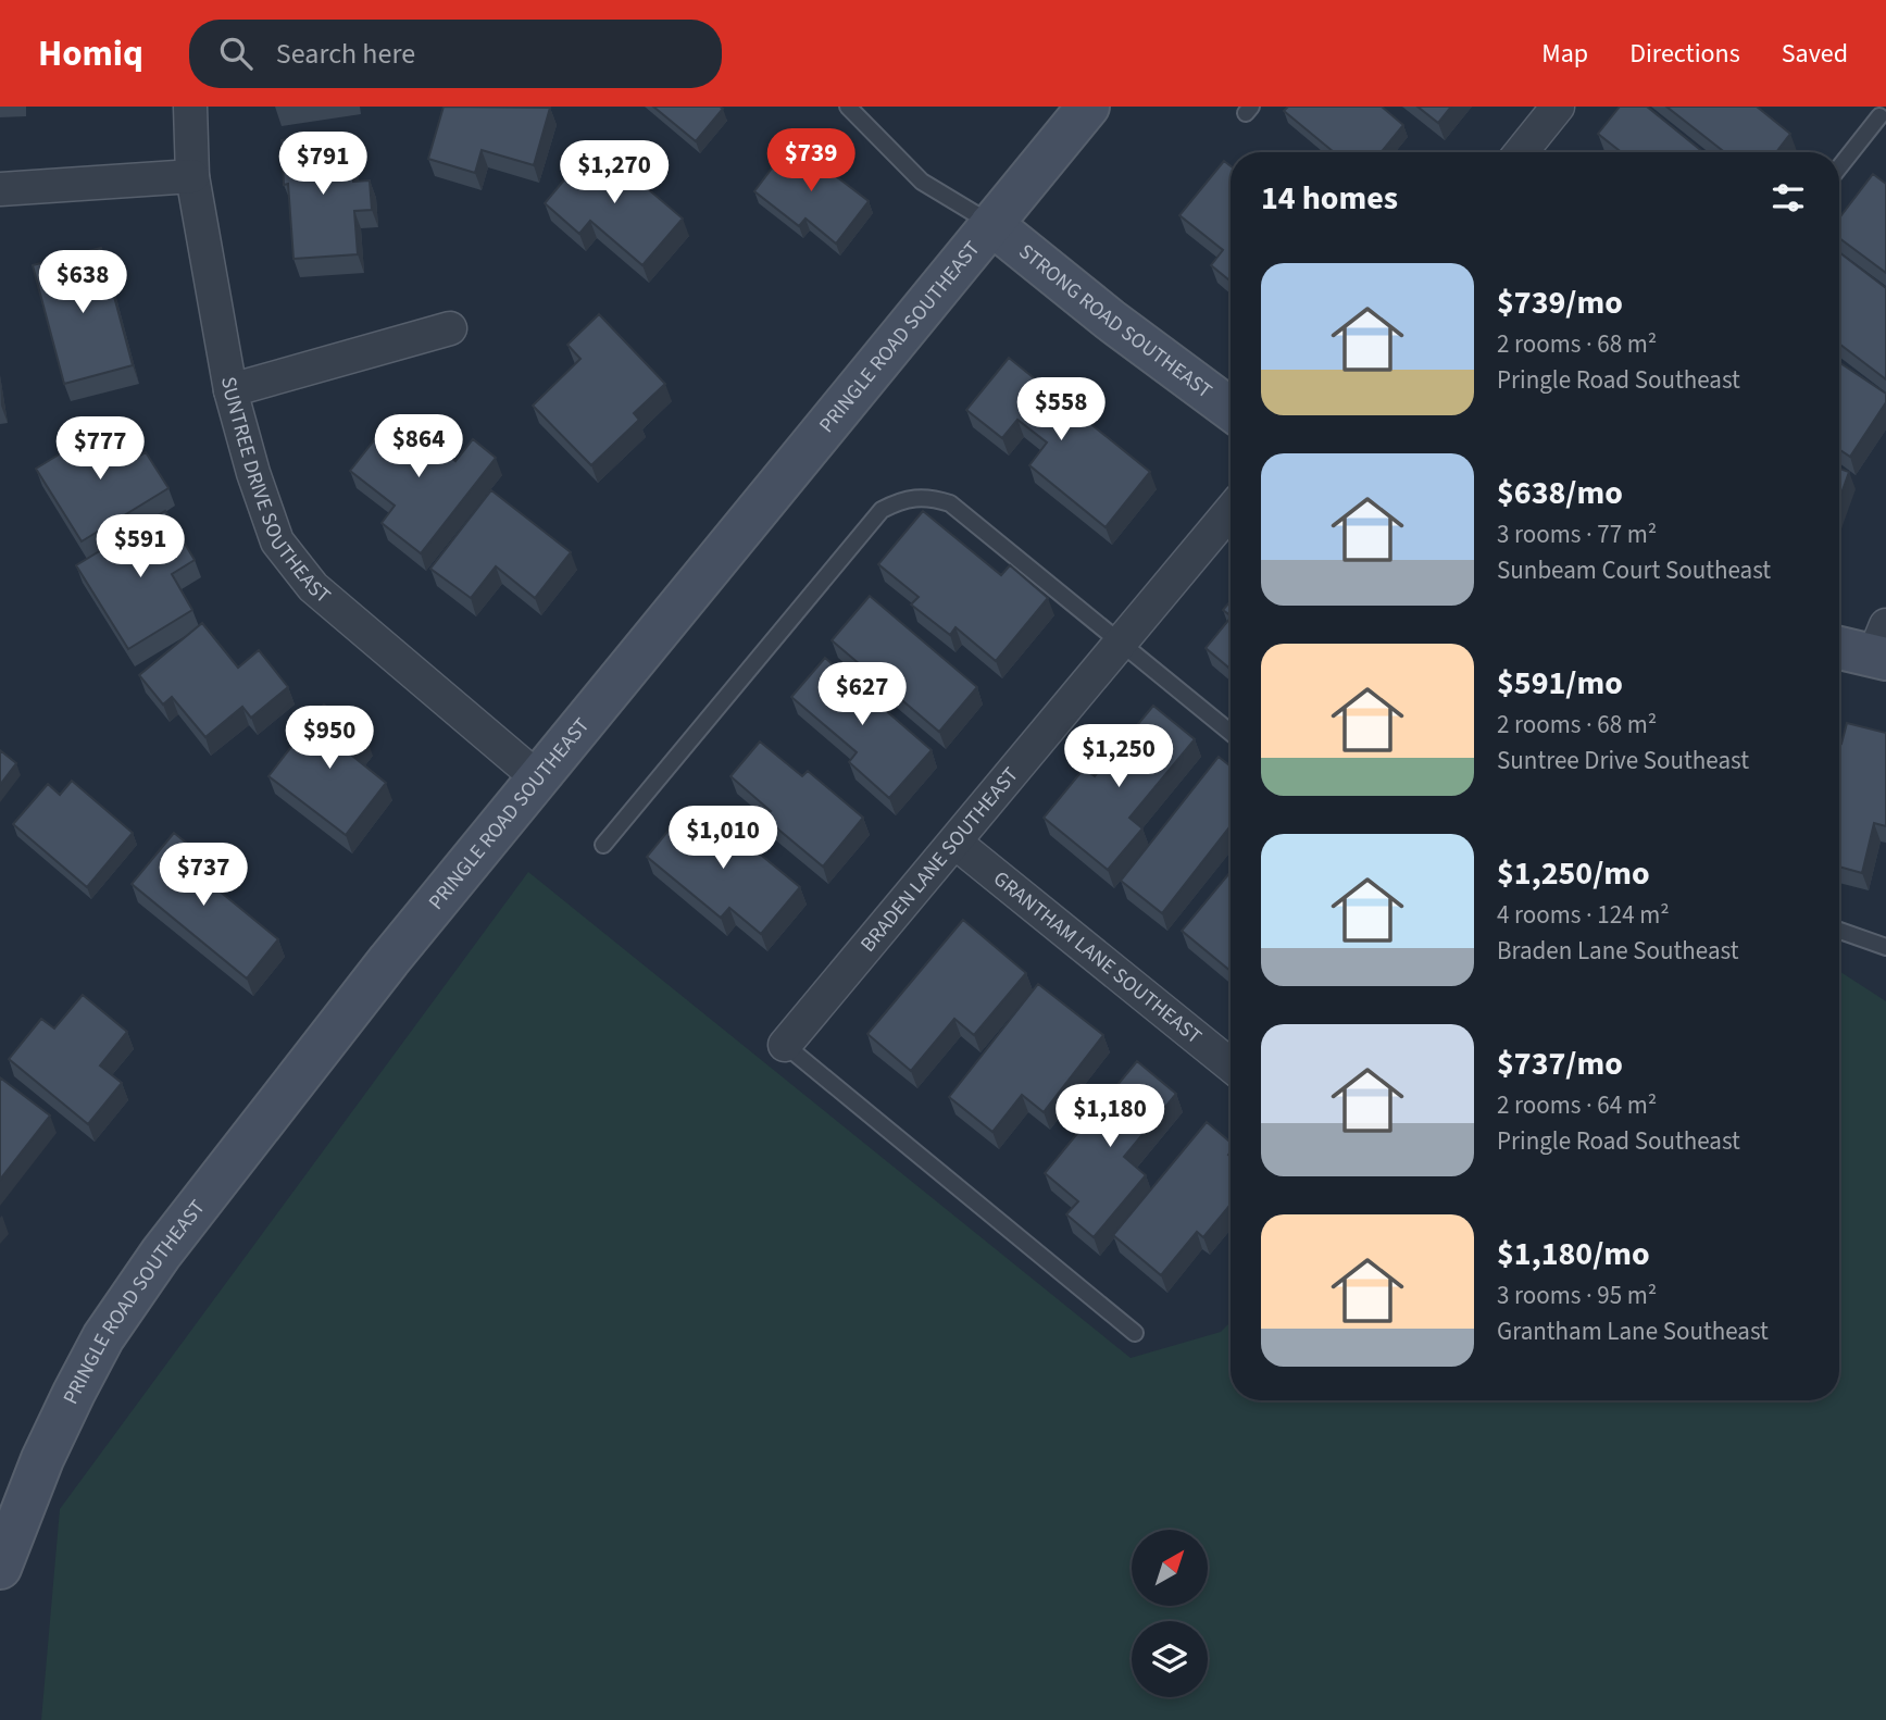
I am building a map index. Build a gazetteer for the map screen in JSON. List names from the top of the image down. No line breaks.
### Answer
{"streets":{"main road":["STRONG ROAD SOUTHEAST","PRINGLE ROAD SOUTHEAST"],"street":["SUNTREE DRIVE SOUTHEAST","BRADEN LANE SOUTHEAST","GRANTHAM LANE SOUTHEAST"]},"crossings":[["STRONG ROAD SOUTHEAST","PRINGLE ROAD SOUTHEAST"],["PRINGLE ROAD SOUTHEAST","SUNTREE DRIVE SOUTHEAST"],["BRADEN LANE SOUTHEAST","GRANTHAM LANE SOUTHEAST"]],"north":"top right","page":{"header":"Homiq","search":"Search here","nav":["Map","Directions","Saved"],"price":["$739","$791","$1,270","$638","$558","$864","$777","$591","$627","$950","$1,250","$1,010","$737","$1,180"],"heading":"14 homes","list":[{"name":"$739/mo","note":"2 rooms · 68 m² · Pringle Road Southeast"},{"name":"$638/mo","note":"3 rooms · 77 m² · Sunbeam Court Southeast"},{"name":"$591/mo","note":"2 rooms · 68 m² · Suntree Drive Southeast"},{"name":"$1,250/mo","note":"4 rooms · 124 m² · Braden Lane Southeast"},{"name":"$737/mo","note":"2 rooms · 64 m² · Pringle Road Southeast"},{"name":"$1,180/mo","note":"3 rooms · 95 m² · Grantham Lane Southeast"}]}}
